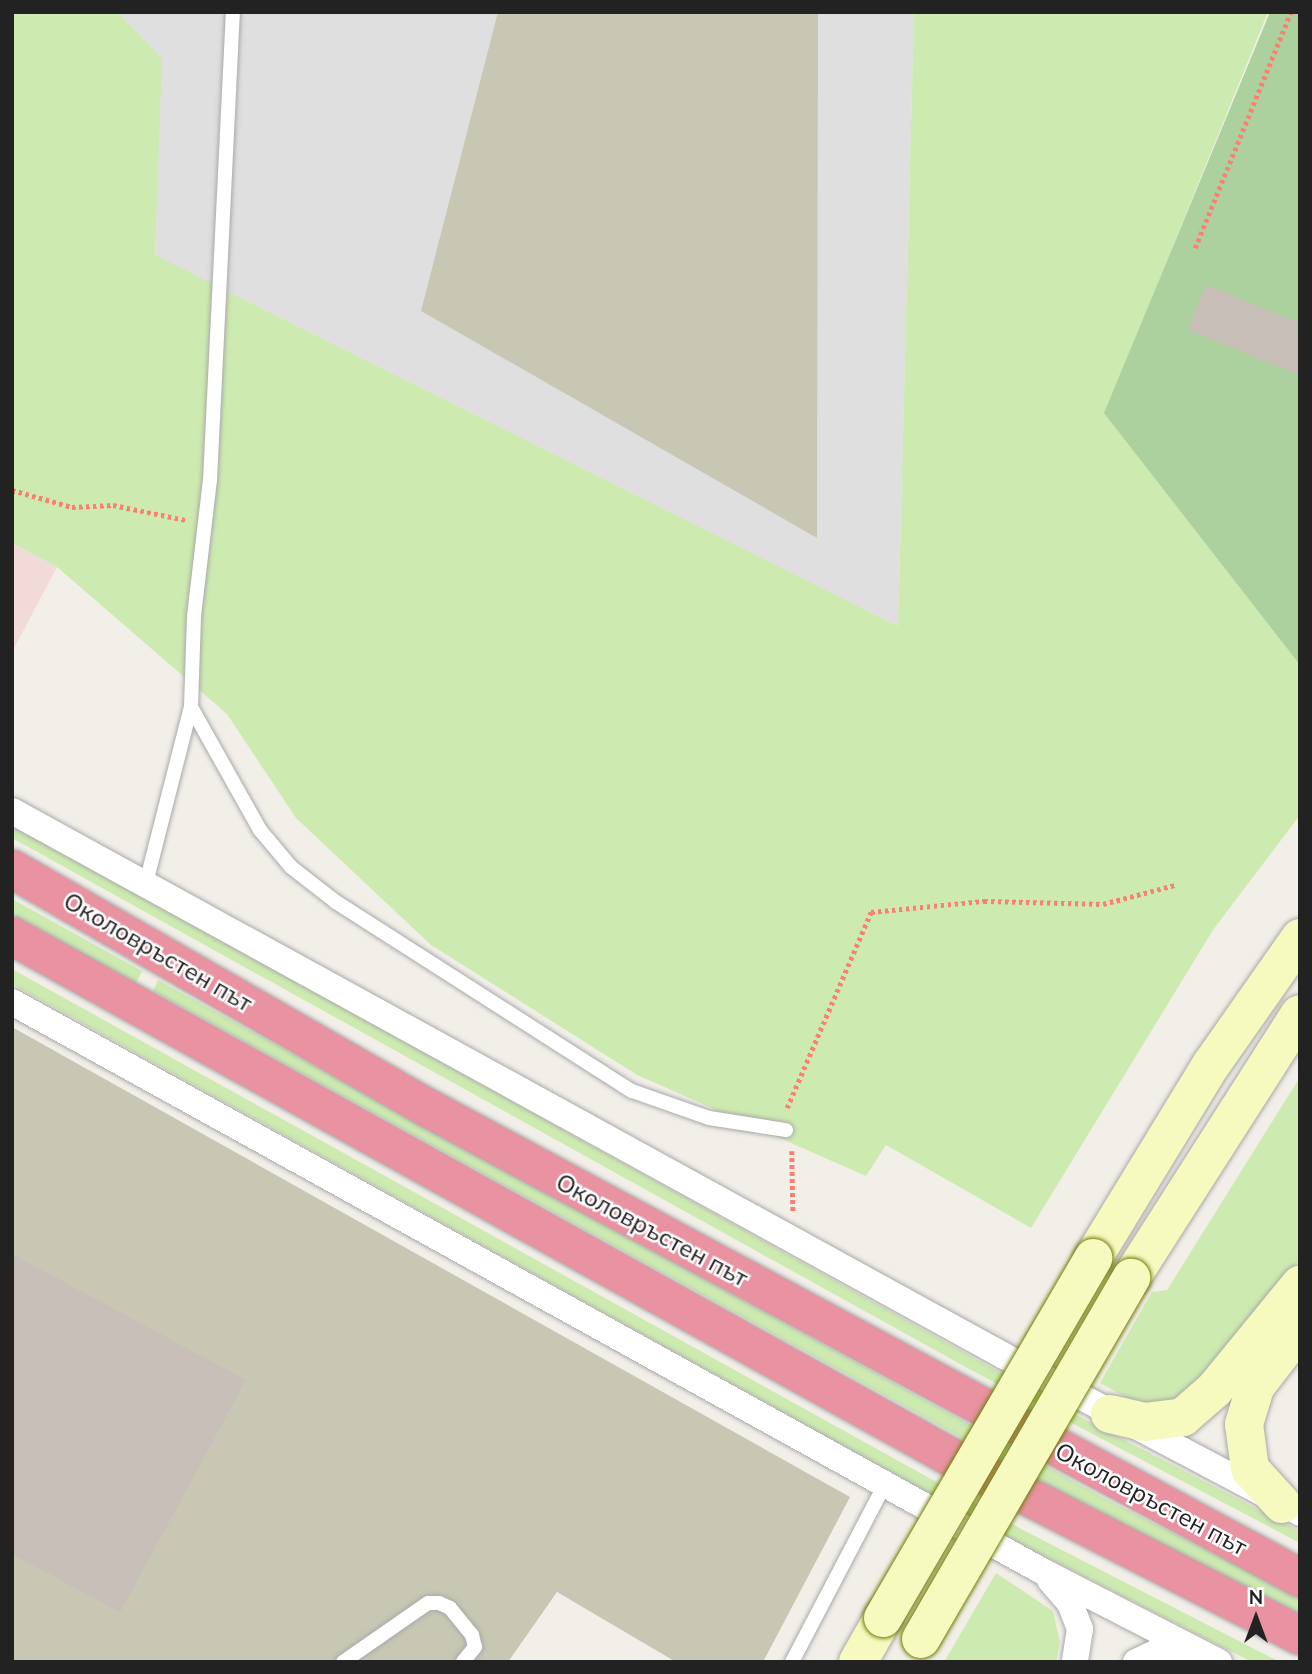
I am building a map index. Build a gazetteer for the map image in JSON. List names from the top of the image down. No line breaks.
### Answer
{"streets":{"highway":["Околовръстен път"]},"north":"top"}
